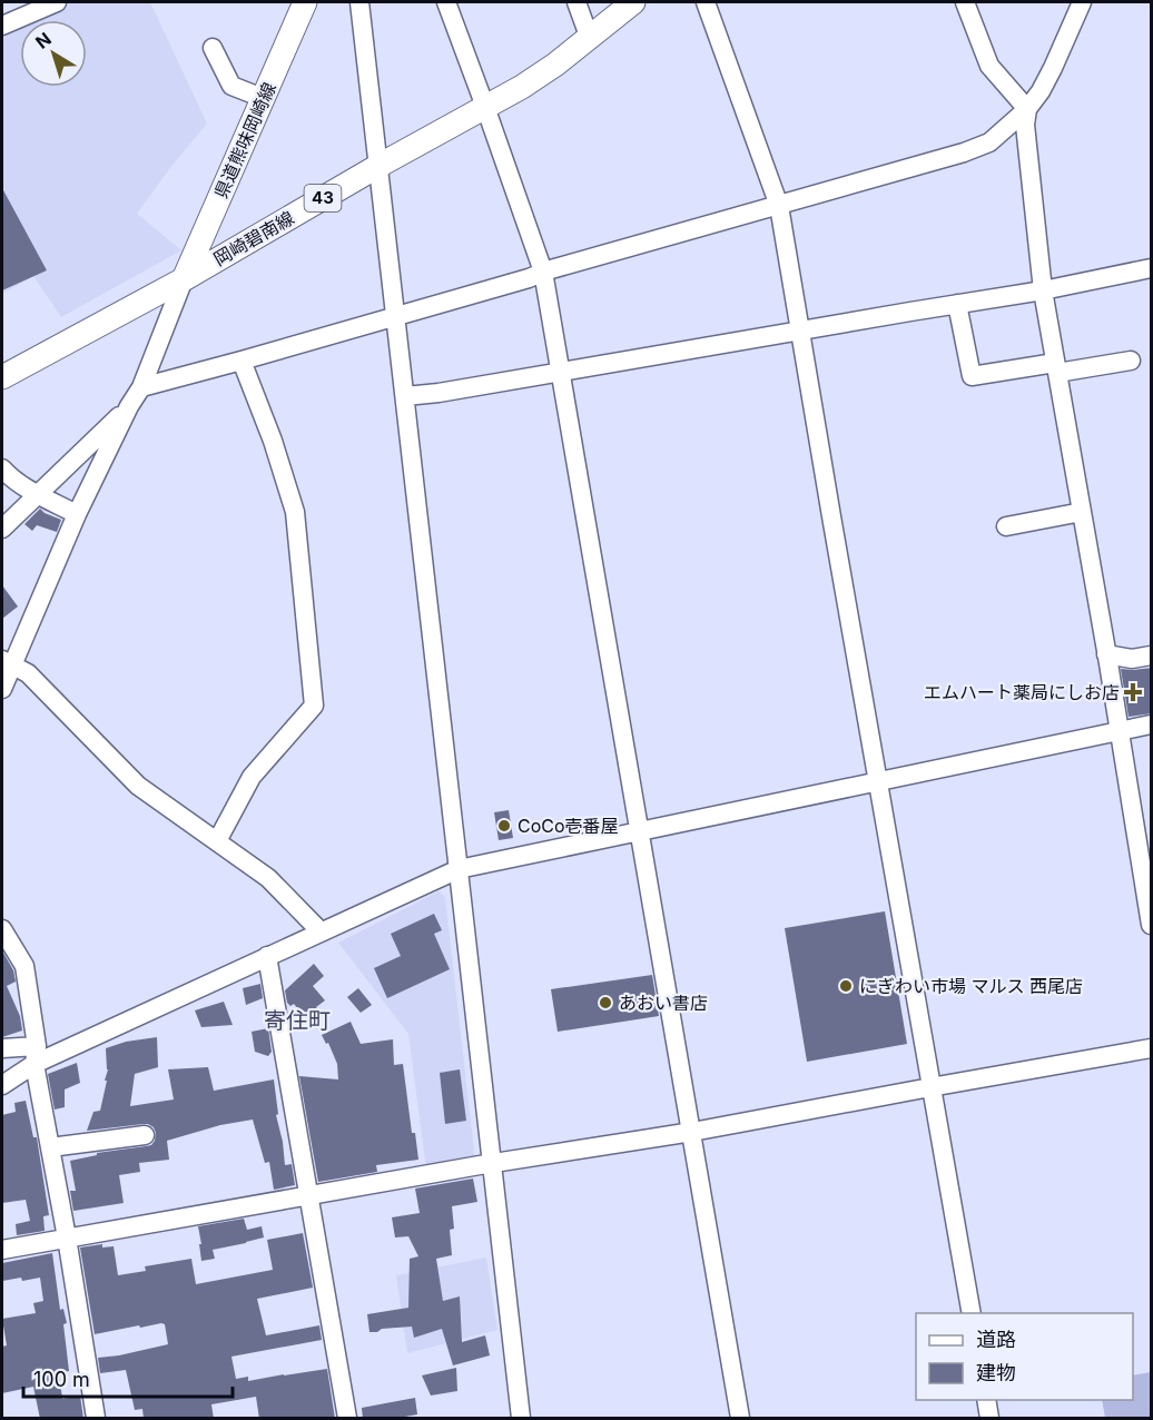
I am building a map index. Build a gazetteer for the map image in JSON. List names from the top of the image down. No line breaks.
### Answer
{"streets":{"main road":["県道熊味岡崎線","43","岡崎碧南線"]},"crossings":[["県道熊味岡崎線","岡崎碧南線"]],"districts":["寄住町"],"places":{"health":["エムハート薬局にしお店"],"other":["CoCo壱番屋","にぎわい市場 マルス 西尾店","あおい書店"]},"legend":["道路","建物"],"scale_bar":"100 m","north":"top left"}
